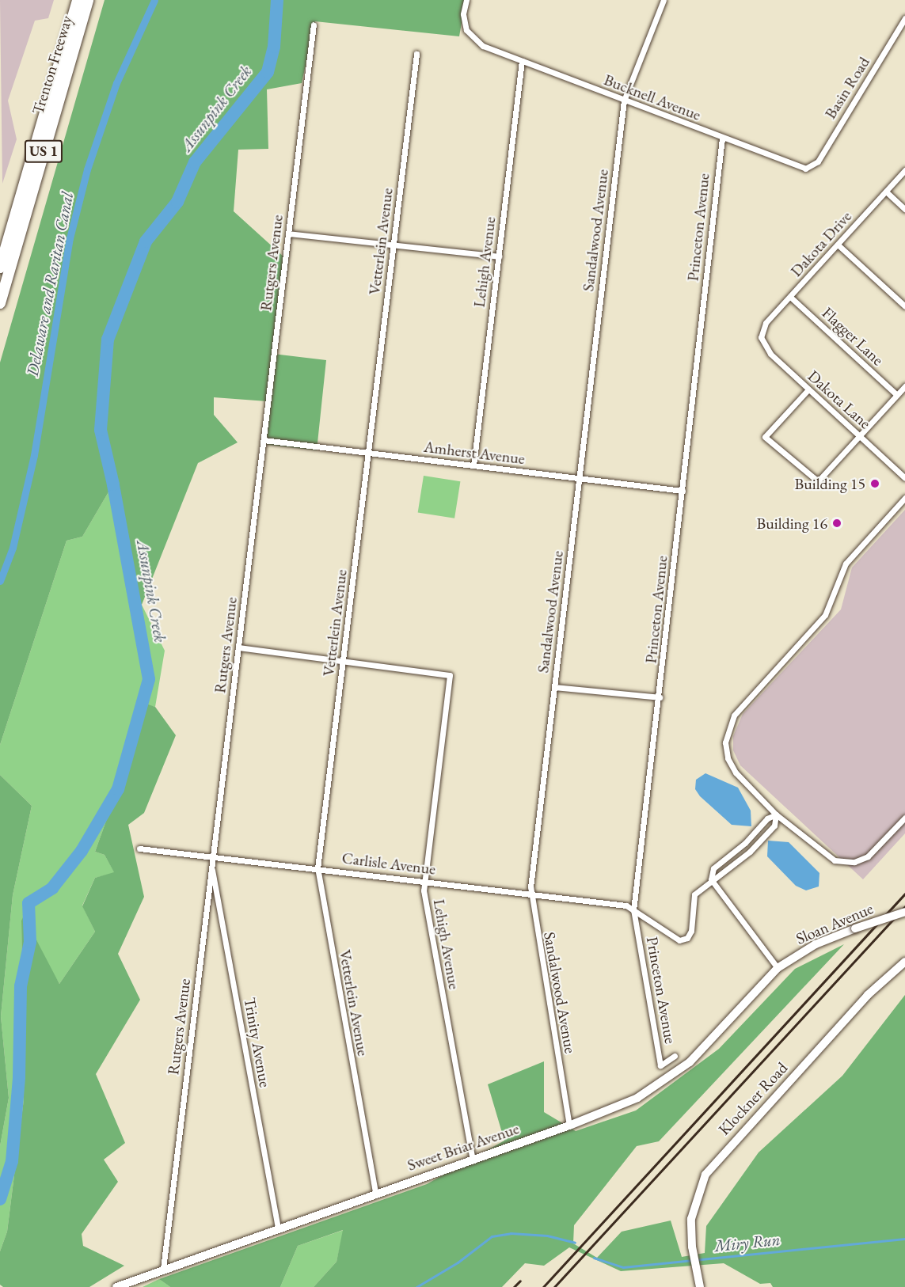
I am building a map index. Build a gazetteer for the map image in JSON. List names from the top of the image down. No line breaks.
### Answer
{"streets":{"highway":["Trenton Freeway","US 1"],"main road":["Sloan Avenue","Klockner Road","Sweet Briar Avenue"],"street":["Basin Road","Bucknell Avenue","Princeton Avenue","Sandalwood Avenue","Vetterlein Avenue","Dakota Drive","Lehigh Avenue","Rutgers Avenue","Flagger Lane","Dakota Lane","Amherst Avenue","Carlisle Avenue","Trinity Avenue"]},"crossings":[["Basin Road","Bucknell Avenue"],["Bucknell Avenue","Princeton Avenue"],["Bucknell Avenue","Sandalwood Avenue"],["Bucknell Avenue","Lehigh Avenue"],["Princeton Avenue","Amherst Avenue"],["Princeton Avenue","Carlisle Avenue"],["Sandalwood Avenue","Amherst Avenue"],["Sandalwood Avenue","Carlisle Avenue"],["Sandalwood Avenue","Sweet Briar Avenue"],["Vetterlein Avenue","Lehigh Avenue"],["Vetterlein Avenue","Amherst Avenue"],["Vetterlein Avenue","Carlisle Avenue"],["Vetterlein Avenue","Sweet Briar Avenue"],["Dakota Drive","Flagger Lane"],["Dakota Drive","Dakota Lane"],["Lehigh Avenue","Amherst Avenue"],["Lehigh Avenue","Carlisle Avenue"],["Lehigh Avenue","Sweet Briar Avenue"],["Rutgers Avenue","Amherst Avenue"],["Rutgers Avenue","Carlisle Avenue"],["Rutgers Avenue","Trinity Avenue"],["Rutgers Avenue","Sweet Briar Avenue"],["Carlisle Avenue","Trinity Avenue"],["Sloan Avenue","Sweet Briar Avenue"],["Trinity Avenue","Sweet Briar Avenue"]],"water":["Assunpink Creek","Delaware and Raritan Canal","Miry Run"],"places":["Building 15","Building 16"]}
